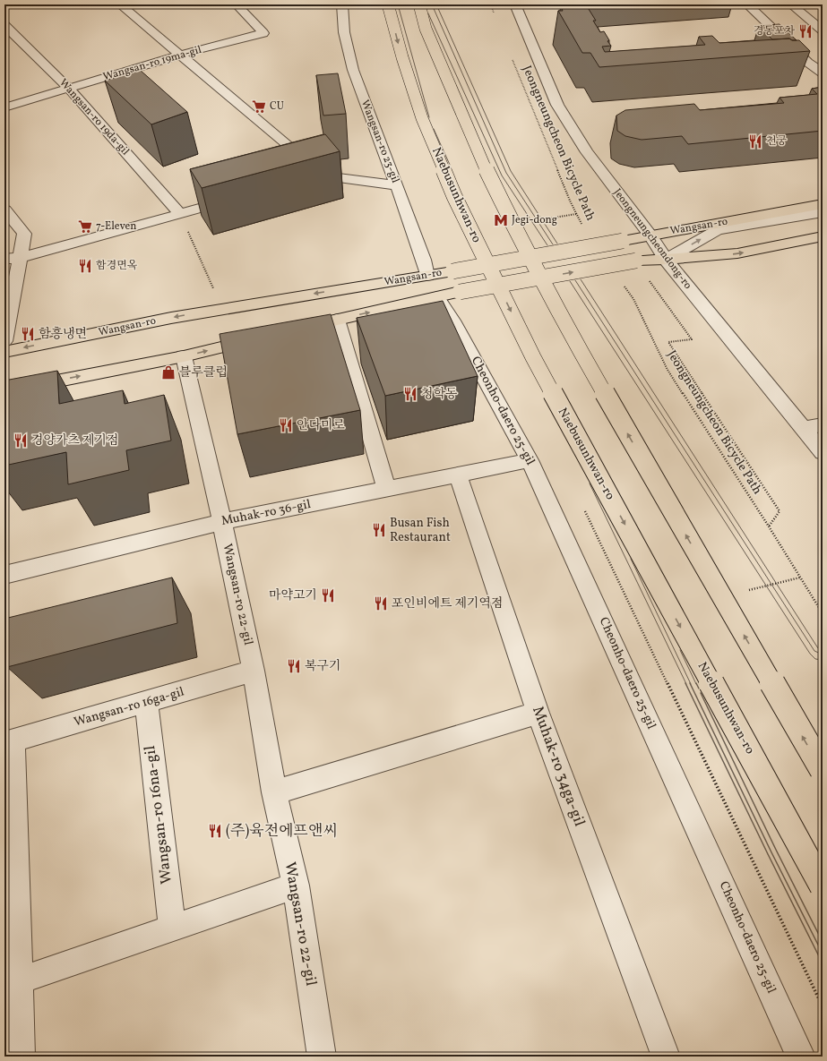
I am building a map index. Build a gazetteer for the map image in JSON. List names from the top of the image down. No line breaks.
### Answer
{"streets":{"main road":["Naebusunhwan-ro","Wangsan-ro"],"street":["Wangsan-ro 19ma-gil","Wangsan-ro 19da-gil","Wangsan-ro 23-gil","Jeongneungcheondong-ro","Cheonho-daero 25-gil","Muhak-ro 36-gil","Wangsan-ro 22-gil","Wangsan-ro 16ga-gil","Muhak-ro 34ga-gil","Wangsan-ro 16na-gil"],"path":["Jeongneungcheon Bicycle Path"]},"crossings":[["Wangsan-ro 19ma-gil","Wangsan-ro 19da-gil"],["Wangsan-ro 23-gil","Wangsan-ro"],["Wangsan-ro","Jeongneungcheondong-ro"],["Wangsan-ro","Cheonho-daero 25-gil"],["Cheonho-daero 25-gil","Muhak-ro 36-gil"],["Muhak-ro 36-gil","Wangsan-ro 22-gil"],["Muhak-ro 36-gil","Muhak-ro 34ga-gil"],["Wangsan-ro 22-gil","Wangsan-ro 16ga-gil"],["Wangsan-ro 16ga-gil","Wangsan-ro 16na-gil"]],"places":{"restaurant":["경동포차","천궁","함경면옥","함흥냉면","청학동","안다미로","경양카츠 제기점","Busan Fish Restaurant","마약고기","포인비에트 제기역점","복구기","(주)육전에프앤씨"],"supermarket":["CU","7-Eleven"],"metro station":["Jegi-dong"],"shop":["블루클럽"]}}
